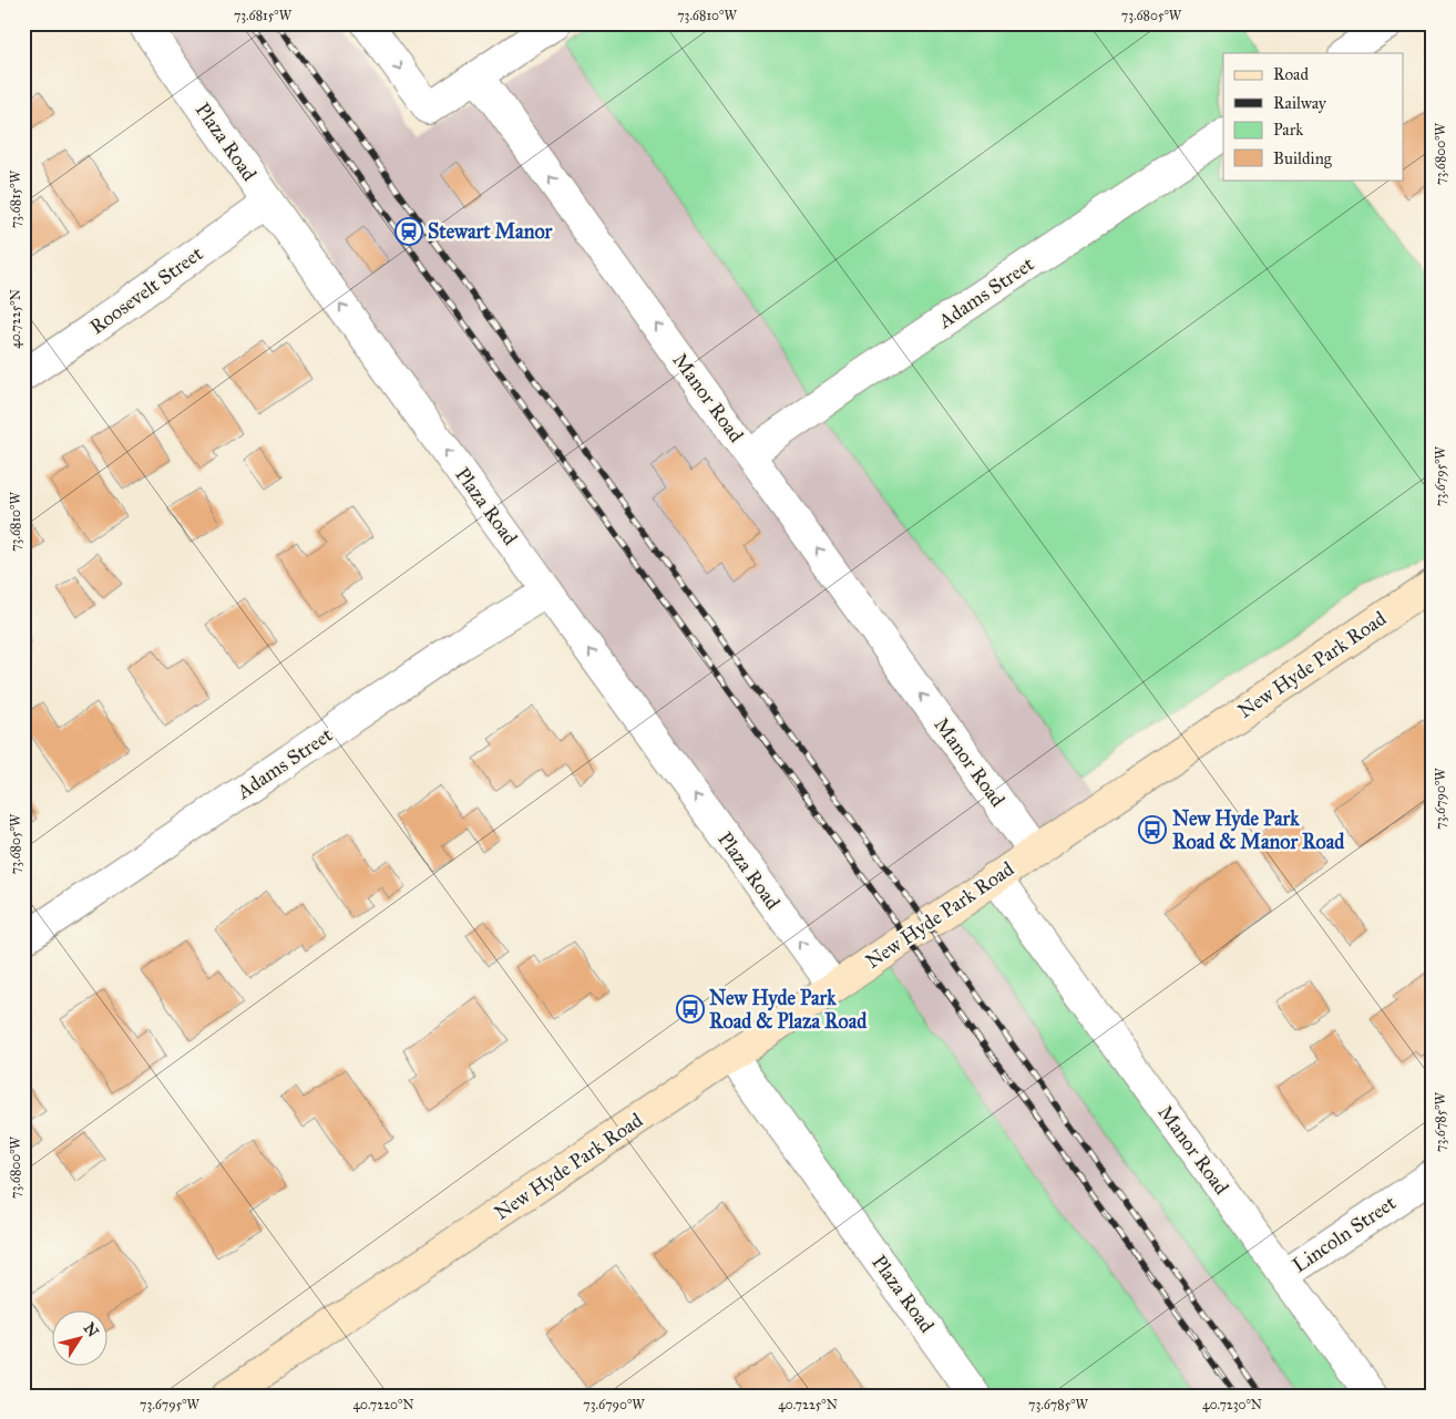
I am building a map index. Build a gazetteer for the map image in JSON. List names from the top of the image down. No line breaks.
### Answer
{"streets":{"main road":["New Hyde Park Road"],"street":["Plaza Road","Roosevelt Street","Adams Street","Manor Road","Lincoln Street"]},"crossings":[["Plaza Road","Roosevelt Street"],["Plaza Road","Adams Street"],["Plaza Road","New Hyde Park Road"],["Adams Street","Manor Road"],["Manor Road","New Hyde Park Road"],["Manor Road","Lincoln Street"]],"one_way":["Plaza Road","Manor Road"],"places":{"station":["Stewart Manor"],"bus stop":["New Hyde Park Road & Manor Road","New Hyde Park Road & Plaza Road"]},"legend":["Road","Railway","Park","Building"],"north":"top right","coordinates":["73.6815°W","73.6810°W","73.6805°W","73.6800°W","40.7225°N","73.6795°W","73.6790°W","73.6785°W","40.7220°N","40.7230°N"]}
